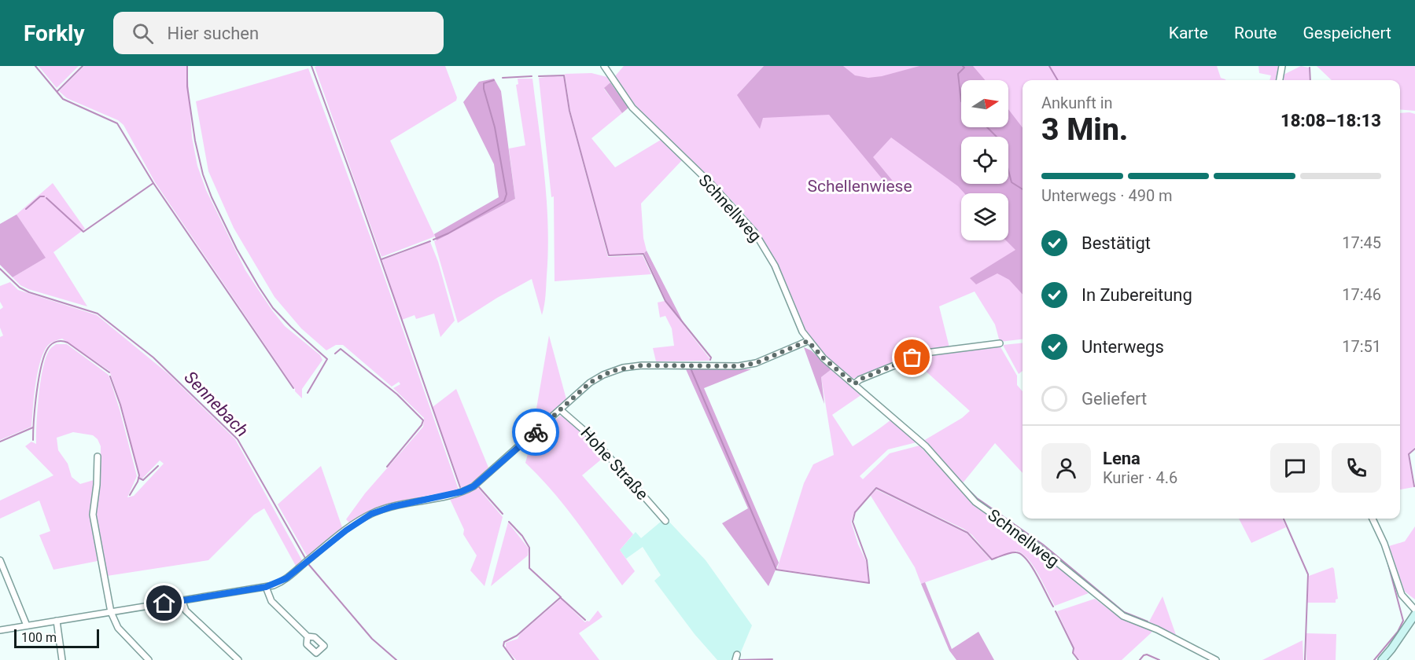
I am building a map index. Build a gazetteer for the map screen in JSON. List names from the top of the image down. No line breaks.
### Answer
{"streets":{"street":["Schnellweg","Hohe Straße"]},"water":["Sennebach"],"parks":["Schellenwiese"],"scale_bar":"100 m","north":"right","page":{"header":"Forkly","search":"Hier suchen","nav":["Karte","Route","Gespeichert"],"heading":["3 Min.","Ankunft in","18:08–18:13"],"panel":["Lena","Kurier · 4.6"],"bar":"Unterwegs · 490 m","list":[["Bestätigt","17:45"],["In Zubereitung","17:46"],["Unterwegs","17:51"],"Geliefert"],"scale":"100 m"}}
